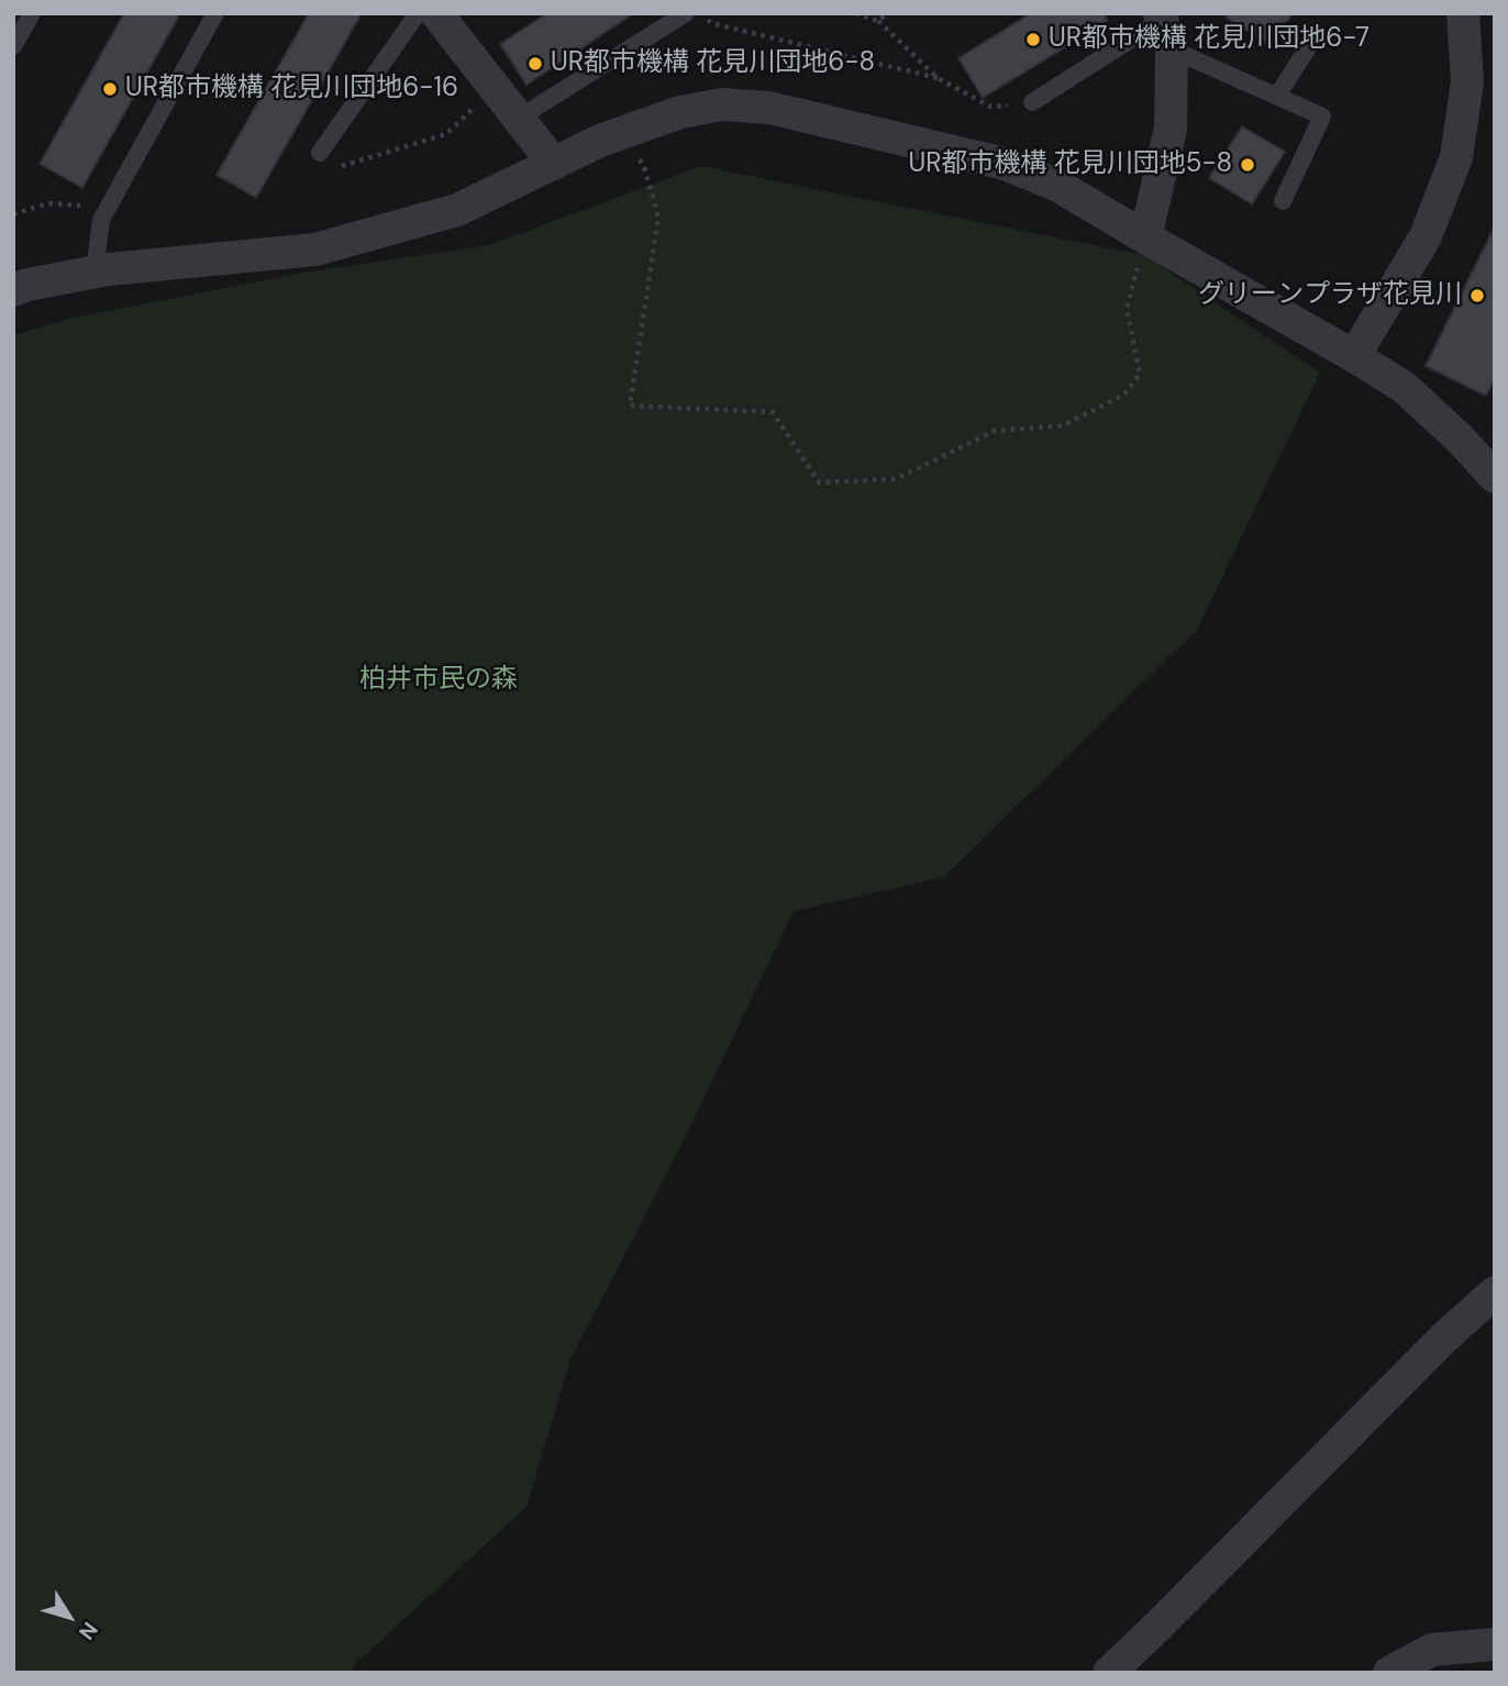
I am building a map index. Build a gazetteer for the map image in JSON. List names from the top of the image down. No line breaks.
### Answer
{"parks":["柏井市民の森"],"places":["UR都市機構 花見川団地6-7","UR都市機構 花見川団地6-8","UR都市機構 花見川団地6-16","UR都市機構 花見川団地5-8","グリーンプラザ花見川"],"north":"bottom right"}
